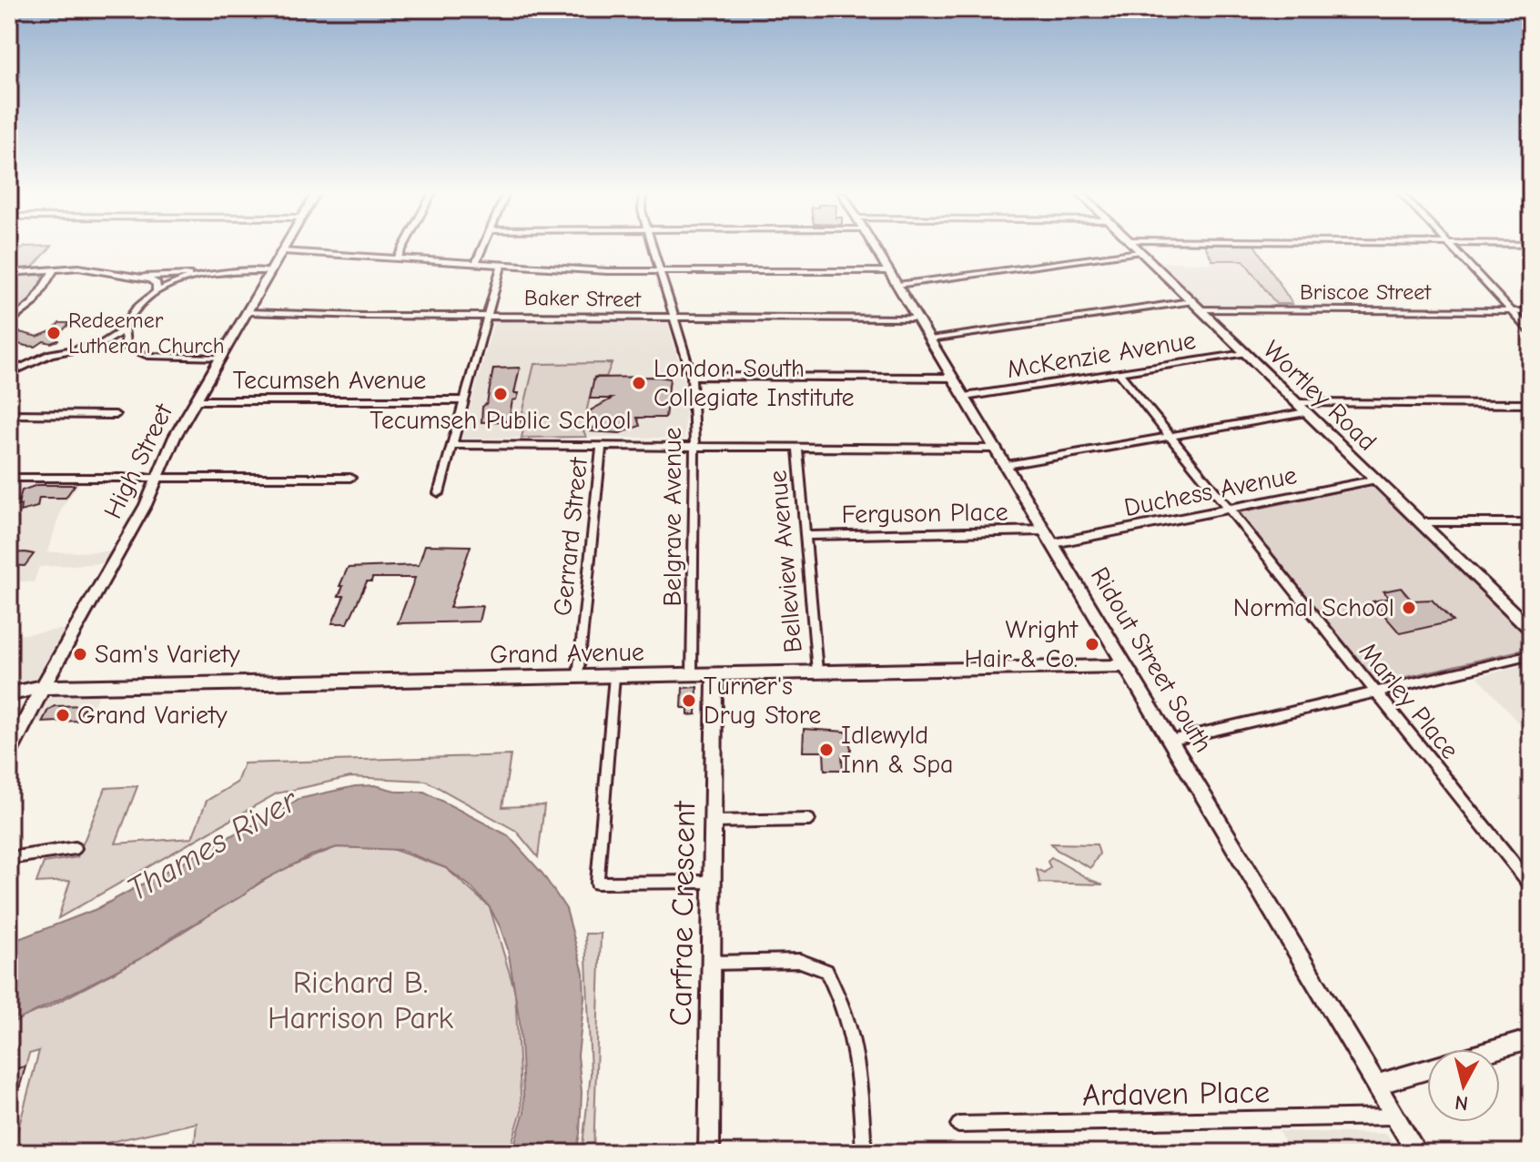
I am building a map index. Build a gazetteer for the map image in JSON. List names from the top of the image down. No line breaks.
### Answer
{"streets":{"street":["Briscoe Street","Baker Street","McKenzie Avenue","Tecumseh Avenue","Wortley Road","High Street","Duchess Avenue","Ferguson Place","Belgrave Avenue","Gerrard Street","Belleview Avenue","Grand Avenue","Ridout Street South","Marley Place","Carfrae Crescent","Ardaven Place"]},"crossings":[["Briscoe Street","Wortley Road"],["Briscoe Street","Ridout Street South"],["Baker Street","High Street"],["Baker Street","Belgrave Avenue"],["Baker Street","Ridout Street South"],["McKenzie Avenue","Wortley Road"],["McKenzie Avenue","Ridout Street South"],["McKenzie Avenue","Marley Place"],["Tecumseh Avenue","High Street"],["Wortley Road","Duchess Avenue"],["High Street","Grand Avenue"],["Duchess Avenue","Ridout Street South"],["Duchess Avenue","Marley Place"],["Ferguson Place","Belleview Avenue"],["Ferguson Place","Ridout Street South"],["Belgrave Avenue","Grand Avenue"],["Gerrard Street","Grand Avenue"],["Belleview Avenue","Grand Avenue"],["Grand Avenue","Ridout Street South"],["Grand Avenue","Carfrae Crescent"],["Ridout Street South","Ardaven Place"]],"water":["Thames River"],"parks":["Richard B. Harrison Park"],"places":["Redeemer Lutheran Church","London South Collegiate Institute","Tecumseh Public School","Normal School","Wright Hair & Co.","Sam's Variety","Turner's Drug Store","Grand Variety","Idlewyld Inn & Spa"],"north":"bottom"}
